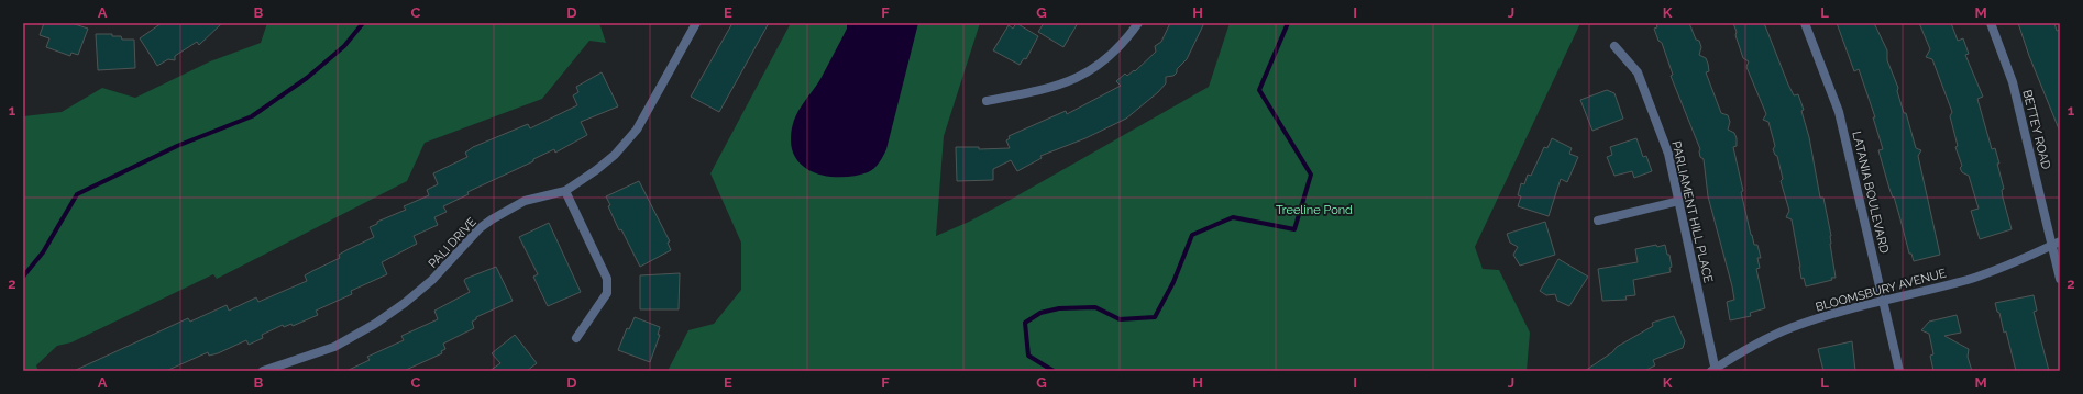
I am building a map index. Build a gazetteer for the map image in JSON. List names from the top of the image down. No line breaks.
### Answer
{"streets":{"street":["BETTEY ROAD","LATANIA BOULEVARD","PARLIAMENT HILL PLACE","PALI DRIVE","BLOOMSBURY AVENUE"]},"crossings":[["BETTEY ROAD","BLOOMSBURY AVENUE"],["LATANIA BOULEVARD","BLOOMSBURY AVENUE"],["PARLIAMENT HILL PLACE","BLOOMSBURY AVENUE"]],"parks":["Treeline Pond"],"grid":{"columns":["A","B","C","D","E","F","G","H","I","J","K","L","M"],"rows":["1","2"]}}
